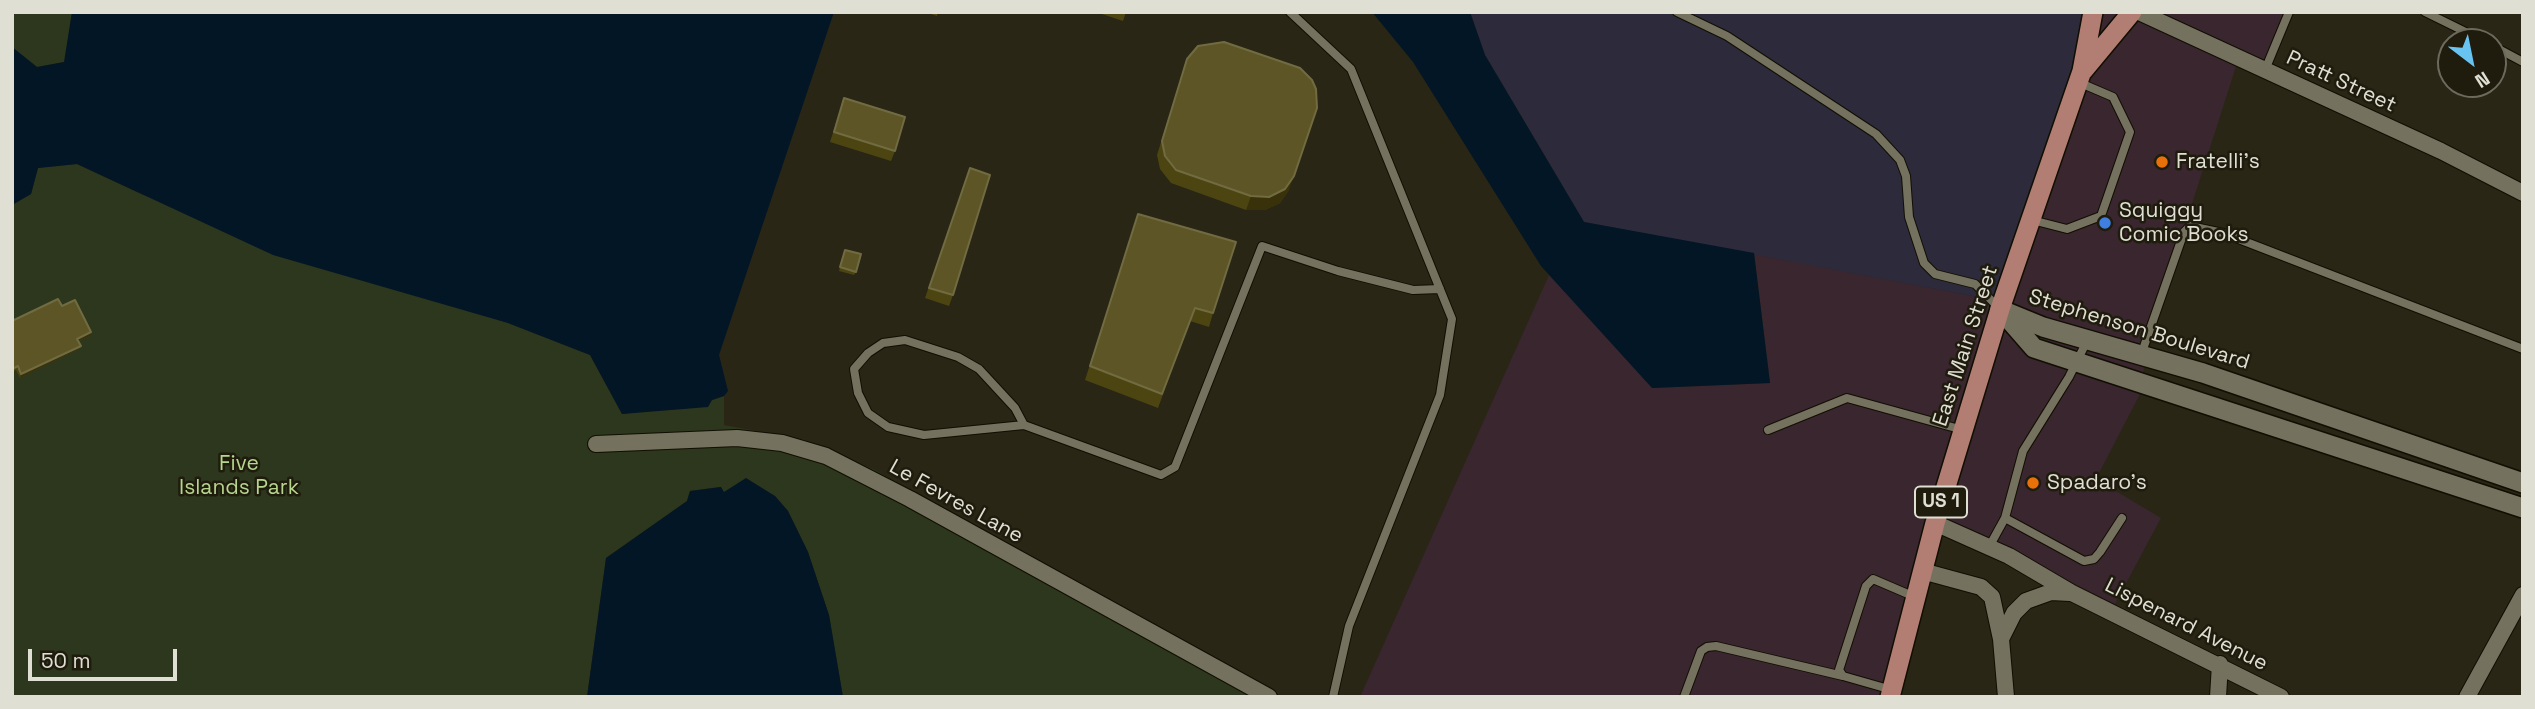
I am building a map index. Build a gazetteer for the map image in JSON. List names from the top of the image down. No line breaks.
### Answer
{"streets":{"main road":["East Main Street","US 1"],"street":["Pratt Street","Stephenson Boulevard","Le Fevres Lane","Lispenard Avenue"]},"crossings":[["Stephenson Boulevard","East Main Street"],["East Main Street","US 1"],["East Main Street","Lispenard Avenue"]],"parks":["Five Islands Park"],"places":["Fratelli's","Squiggy Comic Books","Spadaro's"],"scale_bar":"50 m","north":"bottom right"}
